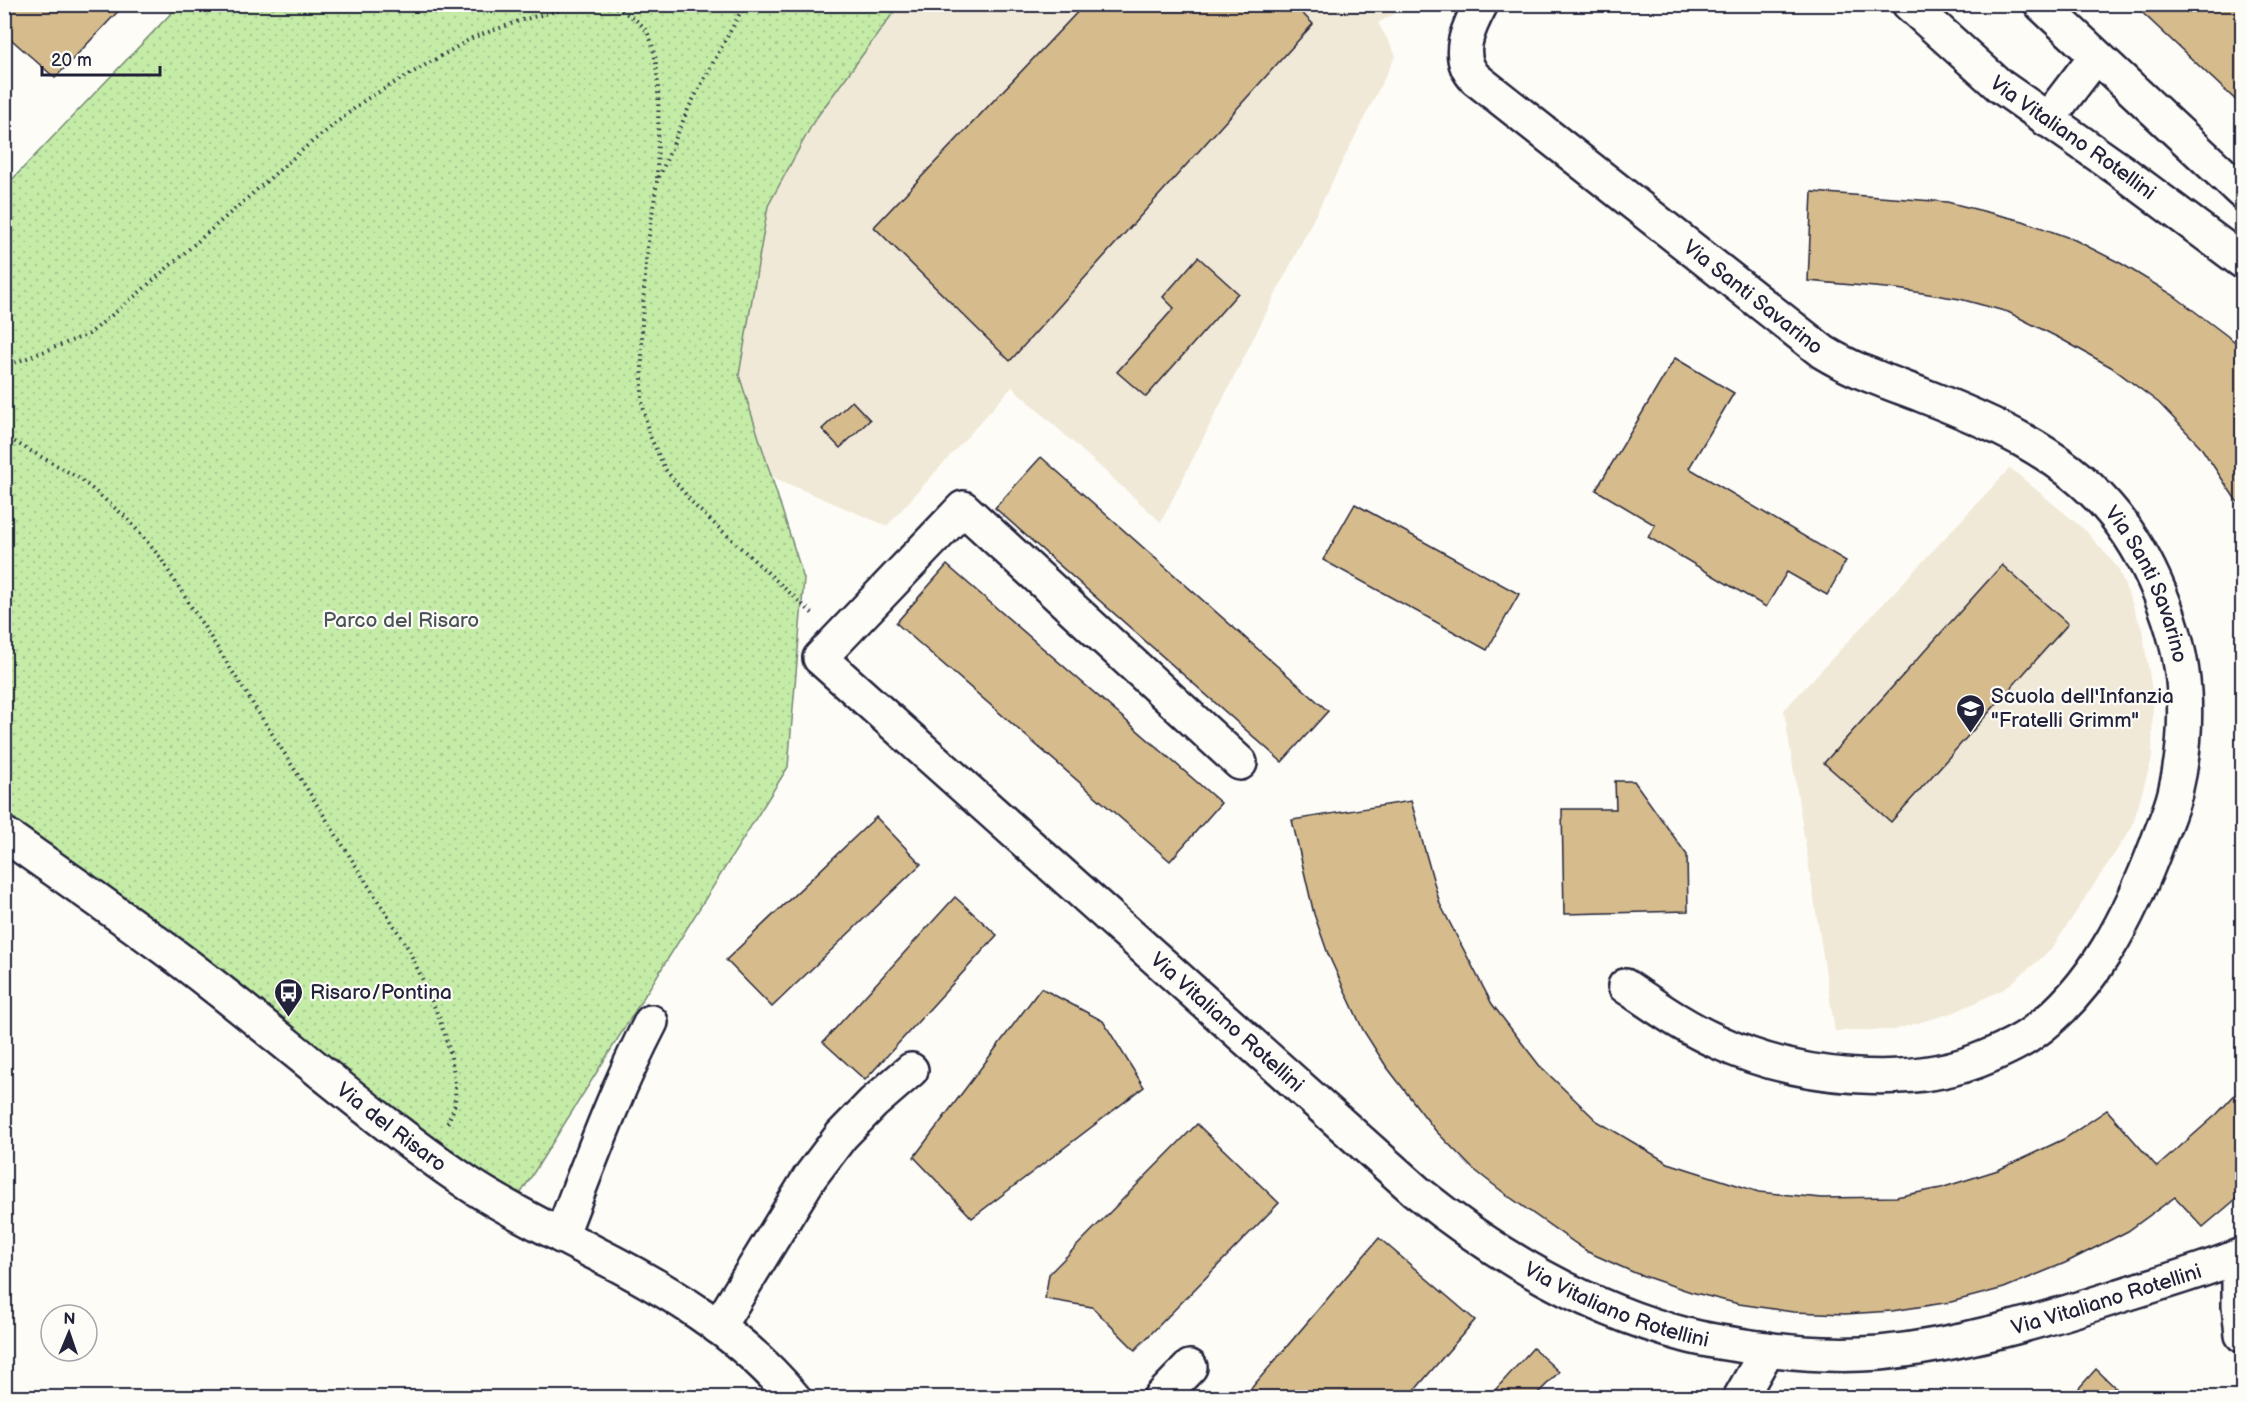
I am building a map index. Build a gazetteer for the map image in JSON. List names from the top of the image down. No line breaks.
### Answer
{"streets":{"street":["Via Vitaliano Rotellini","Via Santi Savarino","Via del Risaro"]},"parks":["Parco del Risaro"],"places":{"school or university":["Scuola dell'Infanzia \"Fratelli Grimm\""],"bus stop":["Risaro/Pontina"]},"scale_bar":"20 m","north":"top"}
